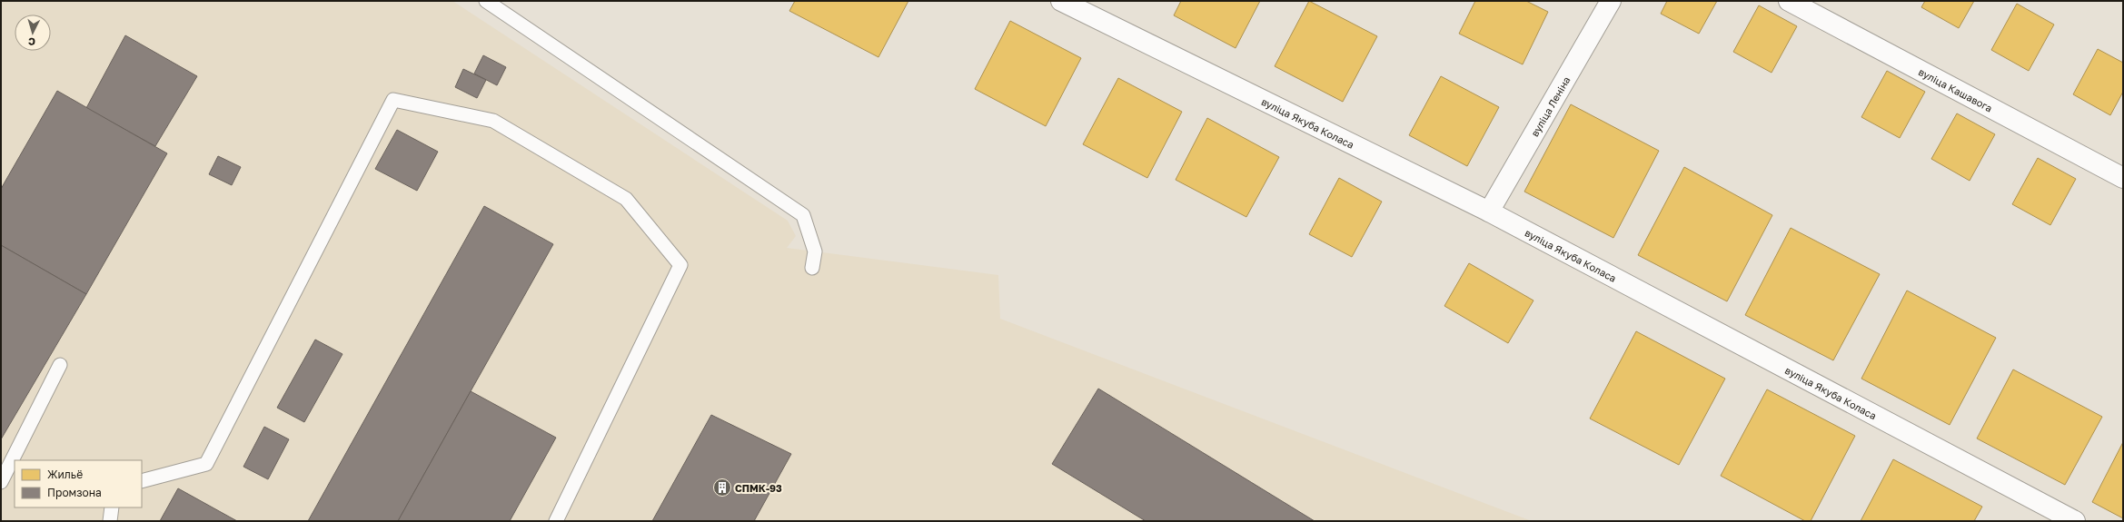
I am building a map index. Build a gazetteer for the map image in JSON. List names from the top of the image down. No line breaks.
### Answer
{"streets":{"street":["вуліца Кашавога","вуліца Леніна","вуліца Якуба Коласа"]},"crossings":[["вуліца Леніна","вуліца Якуба Коласа"]],"places":{"building":["СПМК-93"]},"legend":["Жильё","Промзона"],"north":"bottom"}
